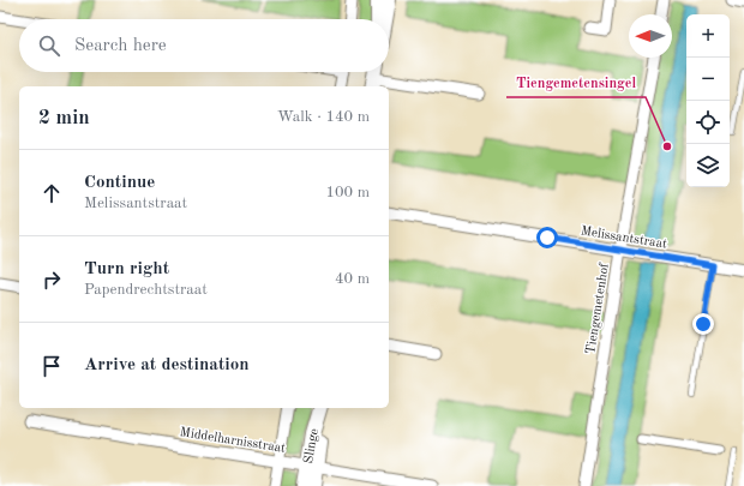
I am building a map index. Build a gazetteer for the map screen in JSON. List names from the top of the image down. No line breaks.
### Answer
{"streets":{"street":["Melissantstraat","Tiengemetenhof","Middelharnisstraat","Slinge"]},"crossings":[["Melissantstraat","Tiengemetenhof"],["Middelharnisstraat","Slinge"]],"places":["Tiengemetensingel"],"north":"left","page":{"map_buttons":["+","−"],"search":"Search here","heading":["2 min","Walk · 140 m"],"list":[["Continue","Melissantstraat","100 m"],["Turn right","Papendrechtstraat","40 m"],"Arrive at destination"]}}
